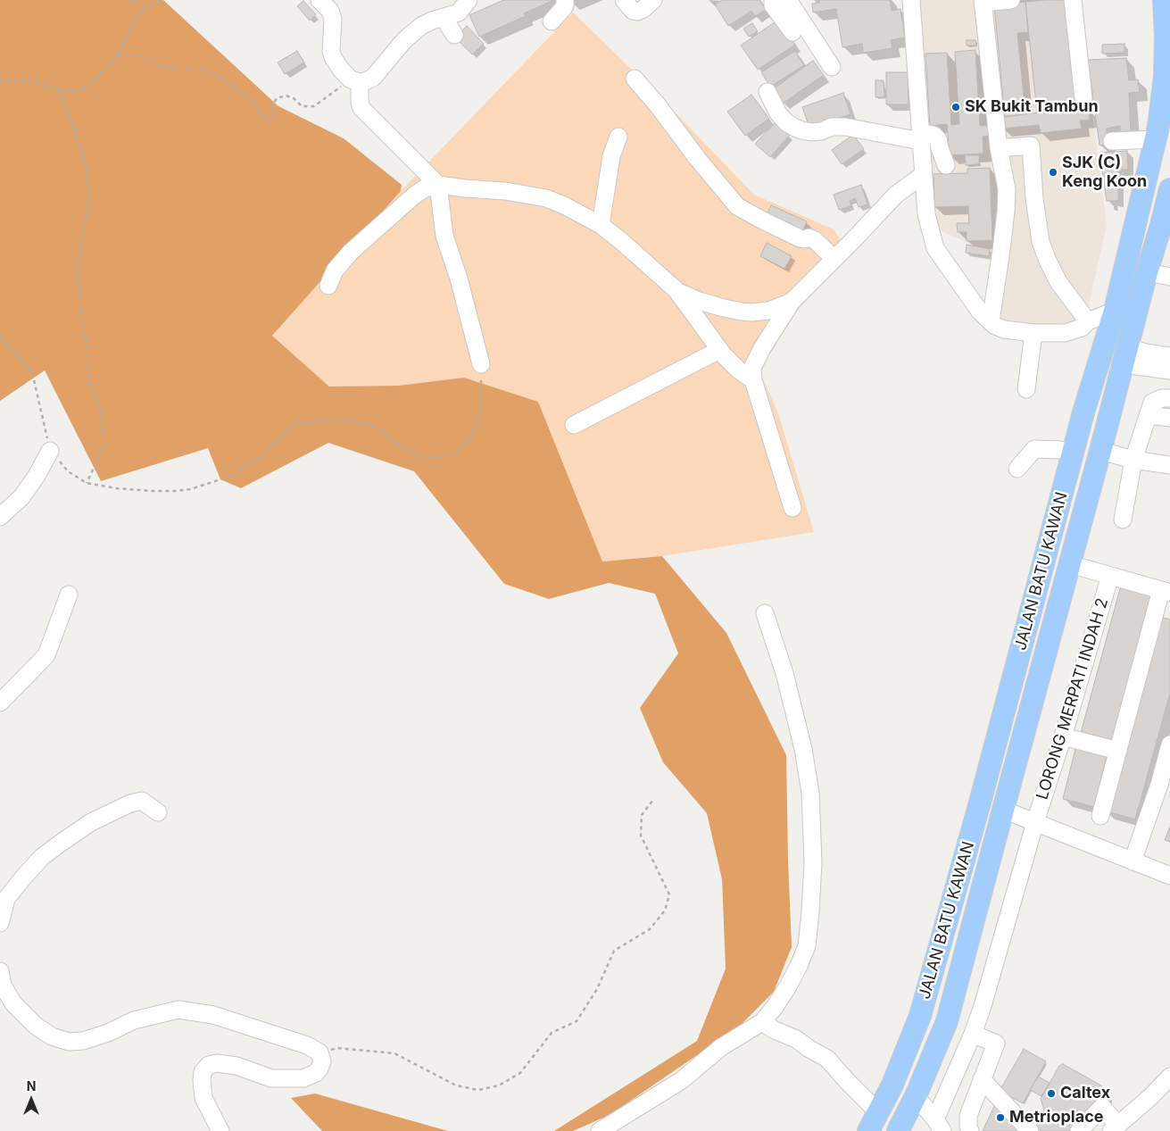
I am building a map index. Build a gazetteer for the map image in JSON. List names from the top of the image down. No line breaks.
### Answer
{"streets":{"main road":["JALAN BATU KAWAN"],"street":["LORONG MERPATI INDAH 2"]},"places":["SK Bukit Tambun","SJK (C) Keng Koon","Caltex","Metrioplace"],"north":"top"}
